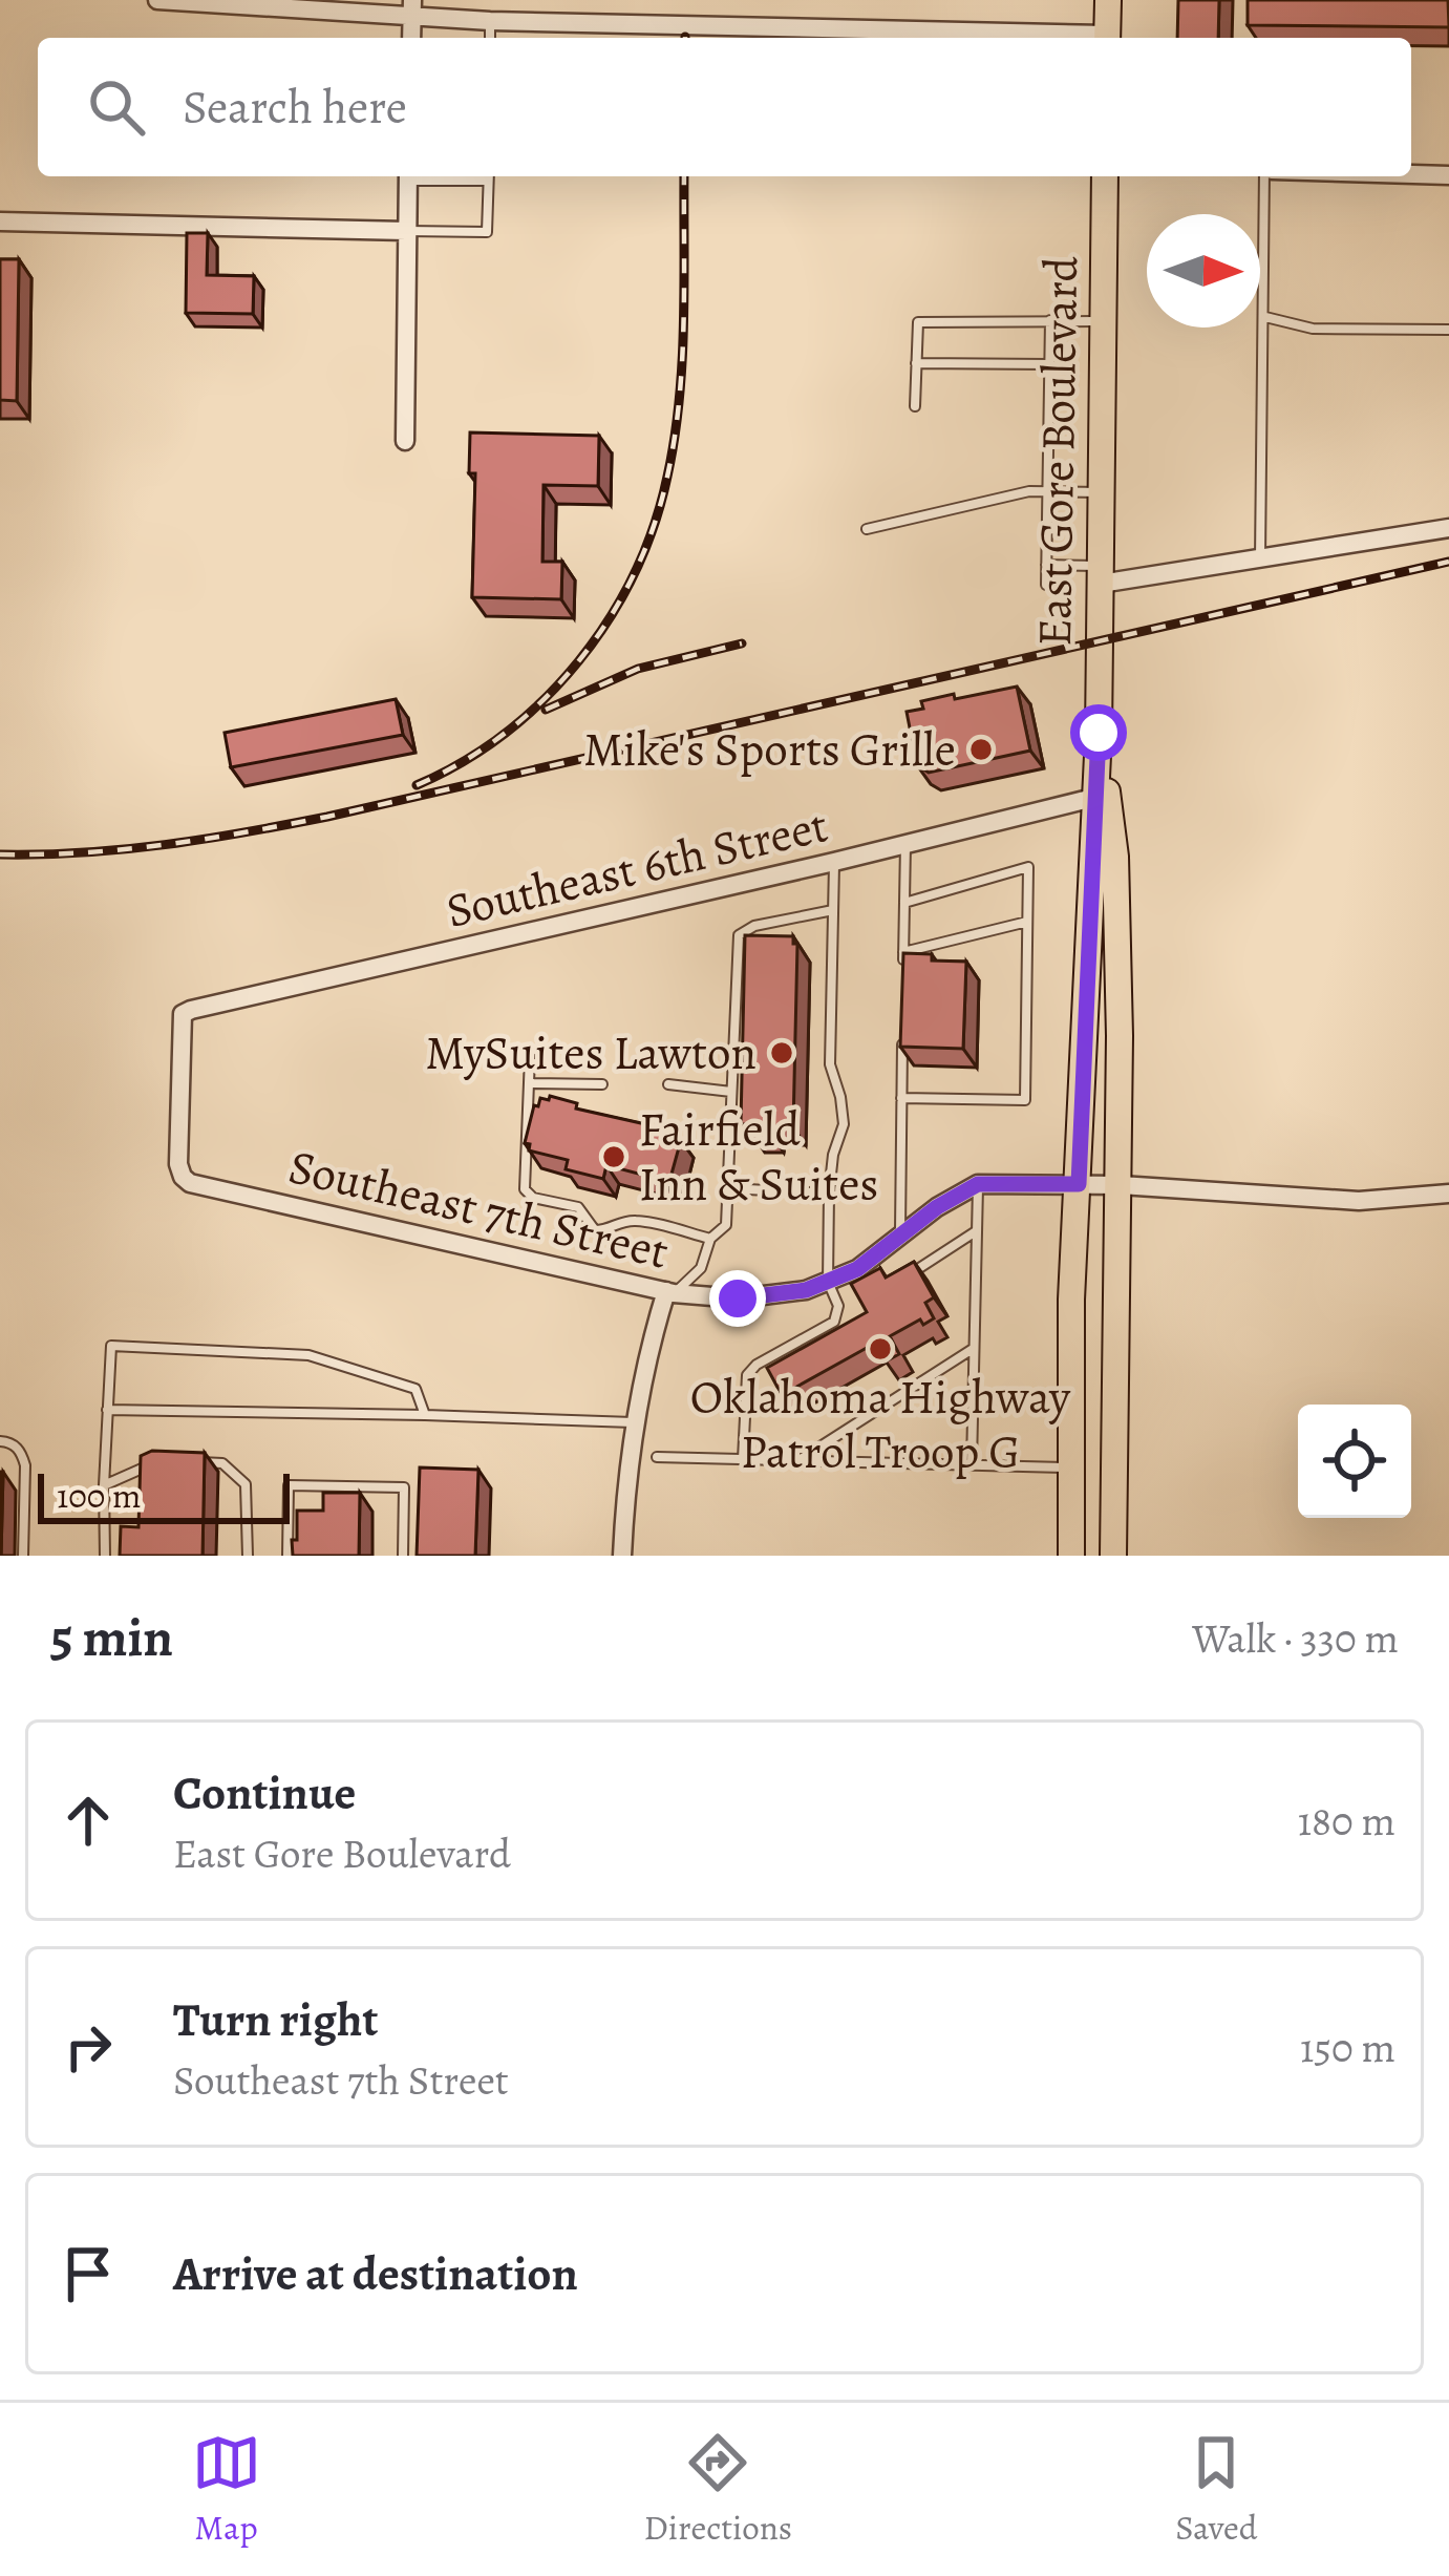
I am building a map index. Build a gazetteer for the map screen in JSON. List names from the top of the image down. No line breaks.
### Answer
{"streets":{"main road":["East Gore Boulevard"],"street":["Southeast 6th Street","Southeast 7th Street"]},"crossings":[["East Gore Boulevard","Southeast 6th Street"],["Southeast 6th Street","Southeast 7th Street"]],"places":["Mike's Sports Grille","MySuites Lawton","Fairfield Inn & Suites","Oklahoma Highway Patrol Troop G"],"scale_bar":"100 m","north":"right","page":{"search":"Search here","scale":"100 m","heading":["5 min","Walk · 330 m"],"list":[["Continue","East Gore Boulevard","180 m"],["Turn right","Southeast 7th Street","150 m"],"Arrive at destination"],"nav":["Map","Directions","Saved"]}}
